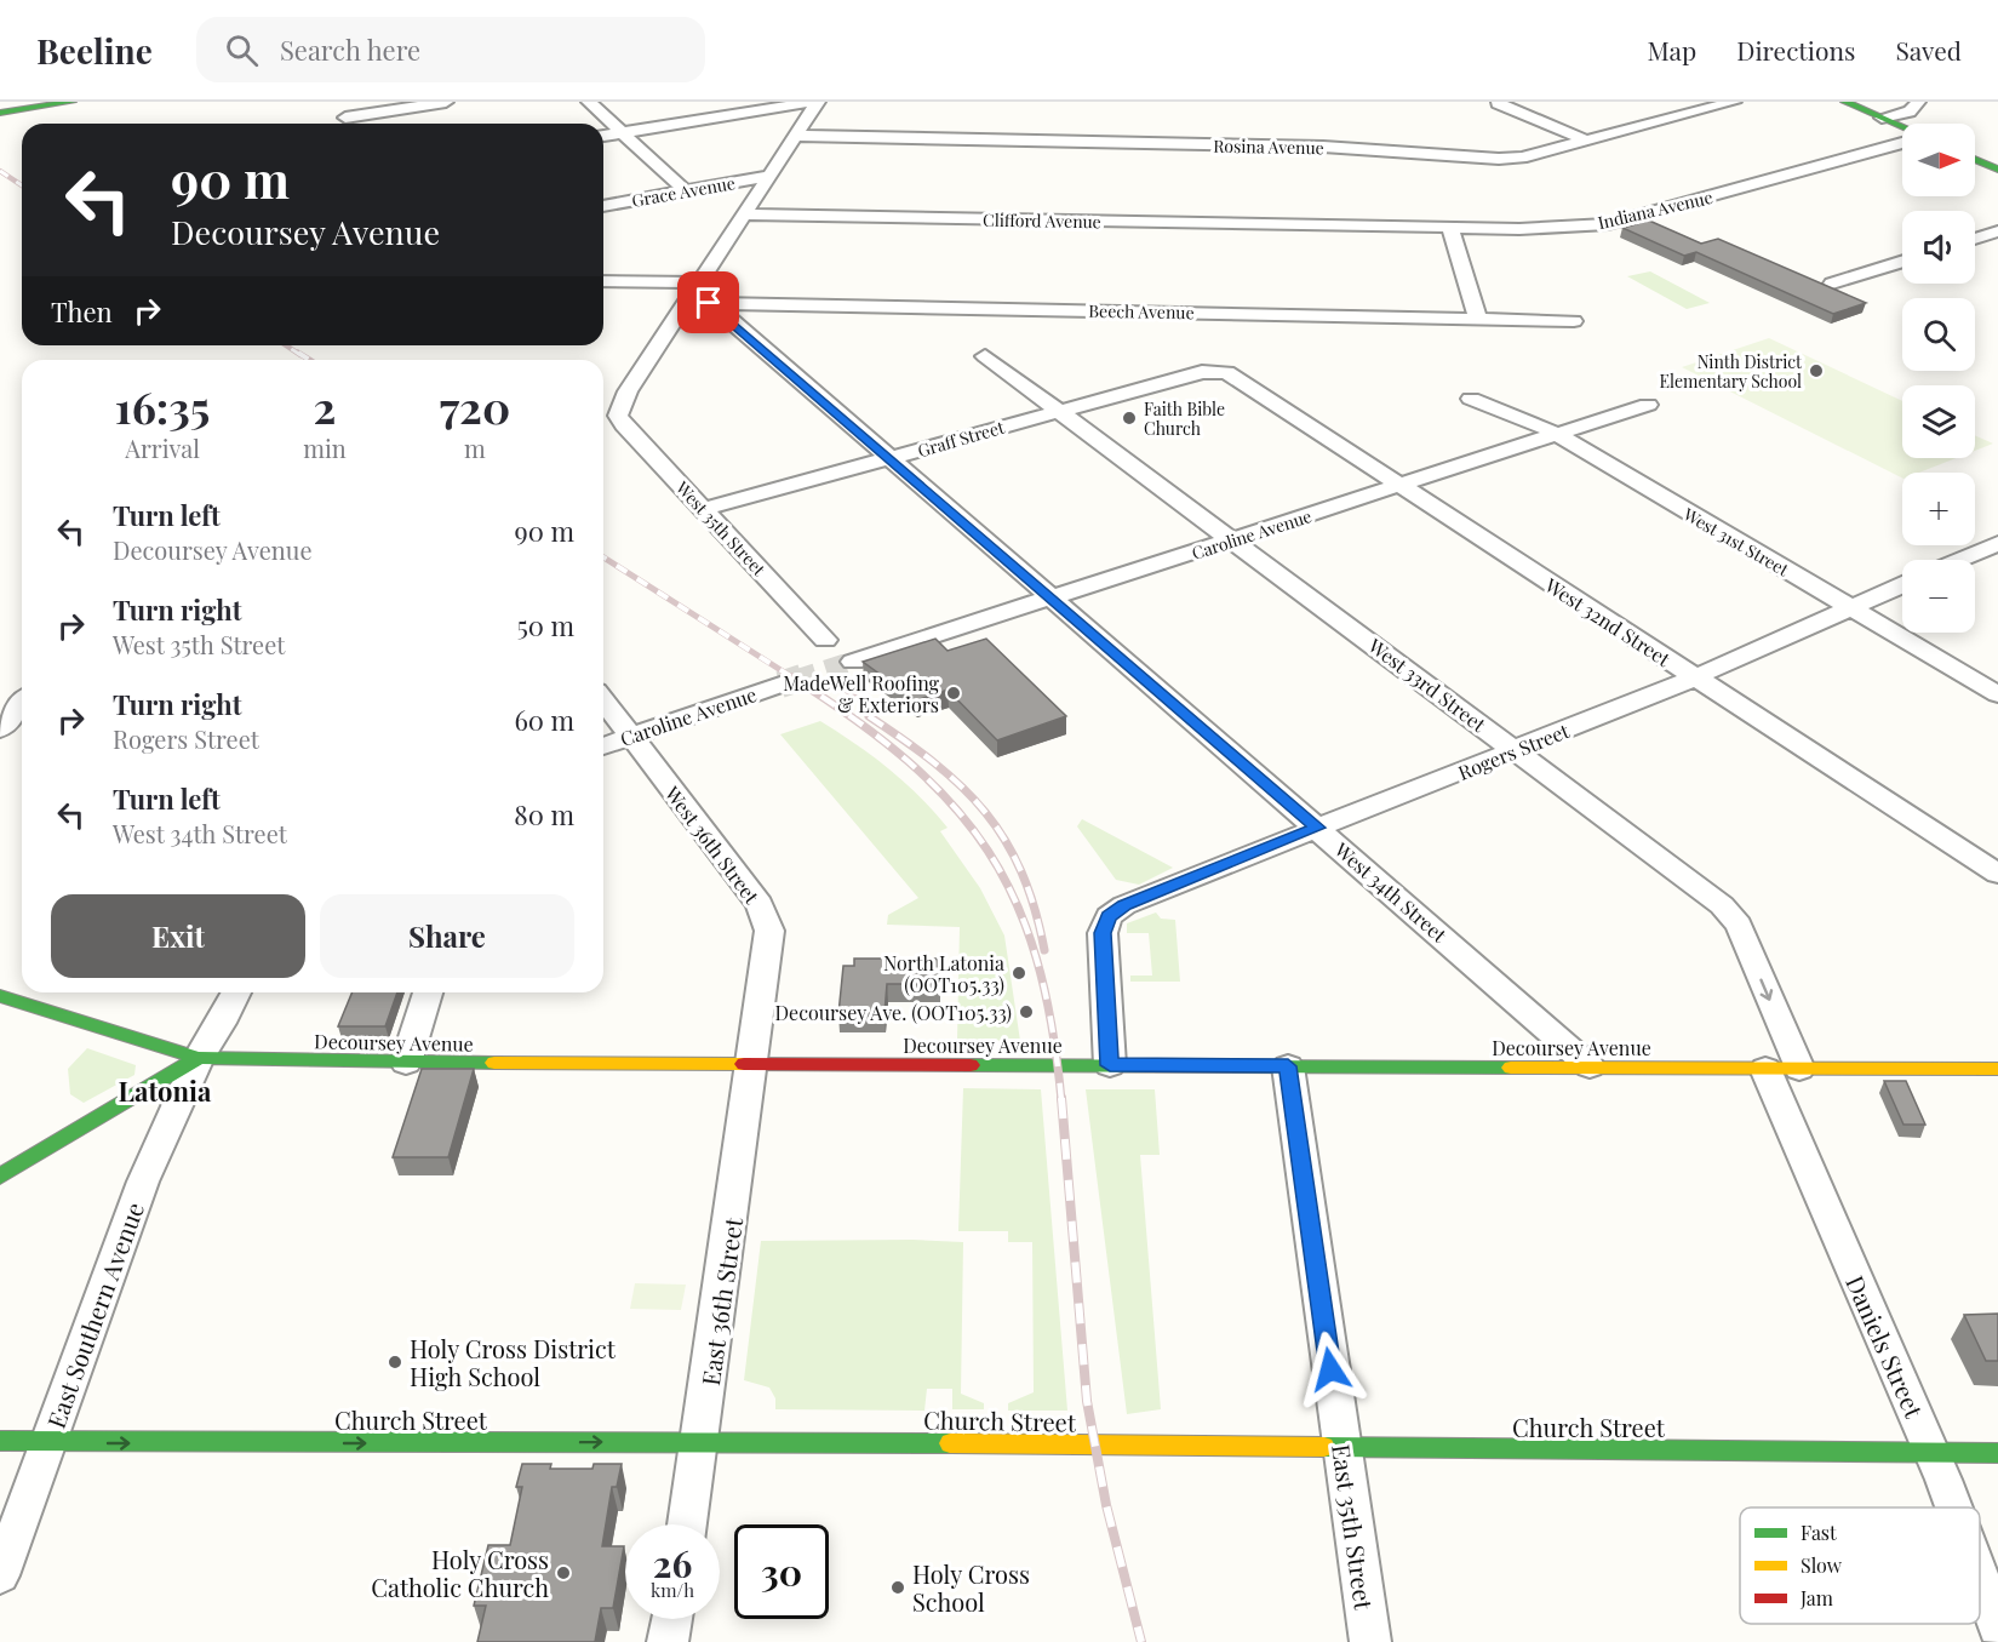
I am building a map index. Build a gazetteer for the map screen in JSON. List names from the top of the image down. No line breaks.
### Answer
{"streets":{"main road":["Decoursey Avenue","Church Street"],"street":["Rosina Avenue","Grace Avenue","Indiana Avenue","Clifford Avenue","Beech Avenue","Graff Street","West 35th Street","Caroline Avenue","West 31st Street","West 32nd Street","West 33rd Street","Rogers Street","West 36th Street","West 34th Street","East 36th Street","East Southern Avenue","Daniels Street","East 35th Street"]},"crossings":[["Indiana Avenue","Clifford Avenue"],["Beech Avenue","West 35th Street"],["Beech Avenue","West 34th Street"],["Graff Street","West 35th Street"],["Graff Street","West 32nd Street"],["Graff Street","West 33rd Street"],["Graff Street","West 34th Street"],["West 35th Street","West 34th Street"],["Caroline Avenue","West 31st Street"],["Caroline Avenue","West 32nd Street"],["Caroline Avenue","West 33rd Street"],["Caroline Avenue","West 36th Street"],["Caroline Avenue","West 34th Street"],["West 31st Street","Rogers Street"],["West 32nd Street","Rogers Street"],["West 33rd Street","Rogers Street"],["West 33rd Street","Decoursey Avenue"],["West 33rd Street","Daniels Street"],["Rogers Street","West 34th Street"],["Rogers Street","Decoursey Avenue"],["West 36th Street","Decoursey Avenue"],["West 36th Street","East 36th Street"],["West 34th Street","Decoursey Avenue"],["Decoursey Avenue","East 36th Street"],["Decoursey Avenue","East Southern Avenue"],["Decoursey Avenue","Daniels Street"],["Decoursey Avenue","East 35th Street"],["East 36th Street","Church Street"],["East Southern Avenue","Church Street"],["Daniels Street","Church Street"],["Church Street","East 35th Street"]],"one_way":["West 33rd Street"],"districts":["Latonia"],"places":["Ninth District Elementary School","Faith Bible Church","MadeWell Roofing & Exteriors","North Latonia (OOT105.33)","Decoursey Ave. (OOT105.33)","Holy Cross District High School","Holy Cross Catholic Church","Holy Cross School"],"legend":["Fast","Slow","Jam"],"north":"right","page":{"header":"Beeline","search":"Search here","nav":["Map","Directions","Saved"],"map_buttons":["+","−"],"turn":["90 m","Decoursey Avenue"],"then":"Then","eta":["16:35","Arrival","2","min","720","m"],"list":[{"name":"Turn left","note":"Decoursey Avenue","value":"90 m"},{"name":"Turn right","note":"West 35th Street","value":"50 m"},{"name":"Turn right","note":"Rogers Street","value":"60 m"},{"name":"Turn left","note":"West 34th Street","value":"80 m"}],"buttons":["Exit","Share"],"speed":"26 km/h","limit":"30"}}
